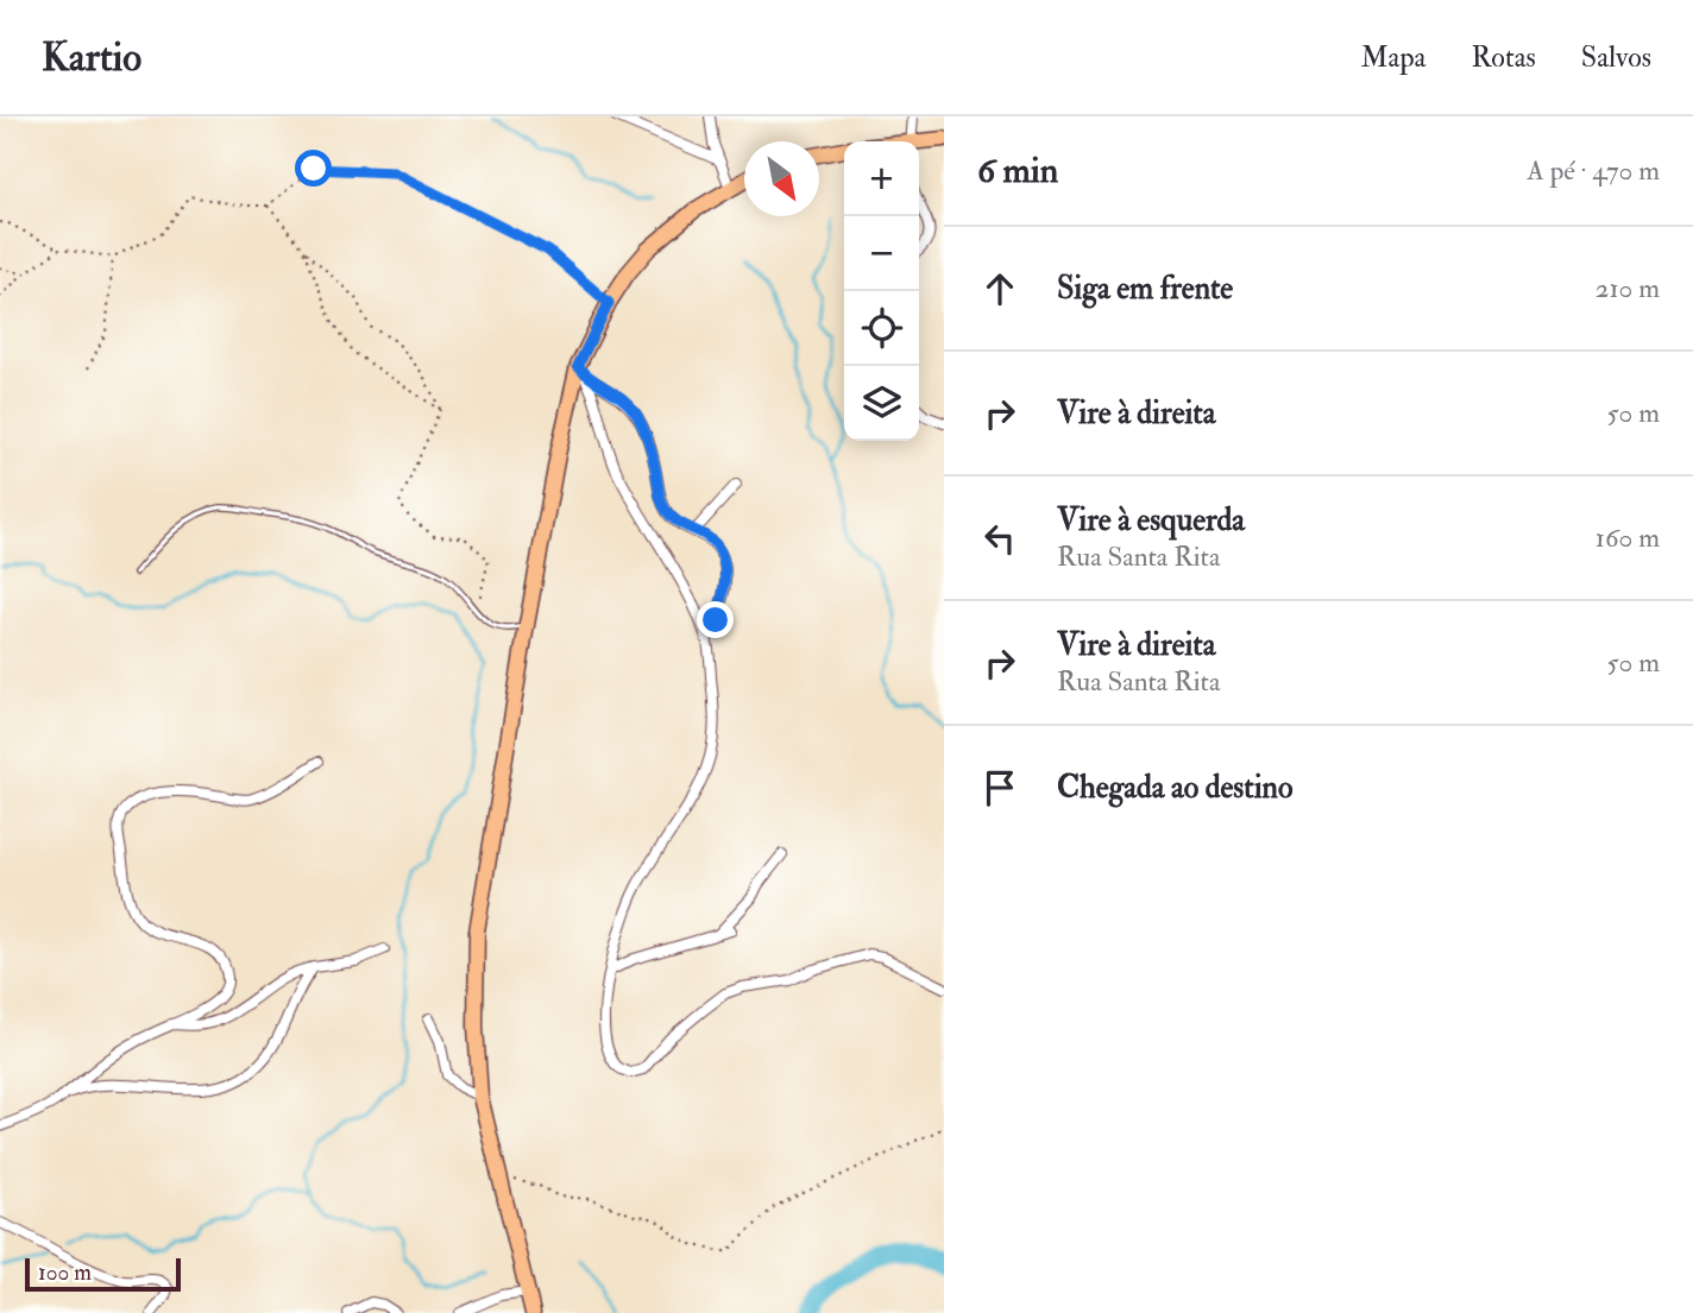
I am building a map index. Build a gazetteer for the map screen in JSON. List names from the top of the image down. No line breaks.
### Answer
{"scale_bar":"100 m","north":"bottom right","page":{"header":"Kartio","nav":["Mapa","Rotas","Salvos"],"heading":["6 min","A pé · 470 m"],"map_buttons":["+","−"],"list":[["Siga em frente","210 m"],["Vire à direita","50 m"],["Vire à esquerda","Rua Santa Rita","160 m"],["Vire à direita","Rua Santa Rita","50 m"],"Chegada ao destino"],"scale":"100 m"}}
